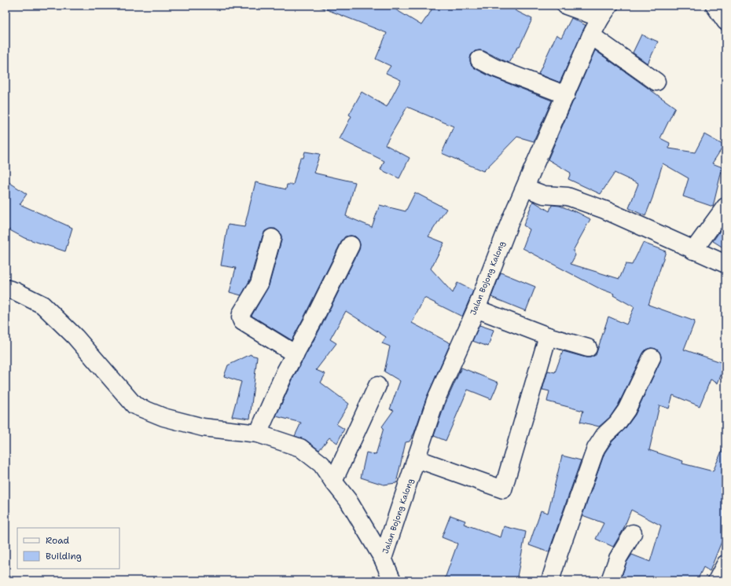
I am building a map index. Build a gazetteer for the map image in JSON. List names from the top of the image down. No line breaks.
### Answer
{"streets":{"street":["Jalan Bojong Kalong"]},"legend":["Road","Building"]}
